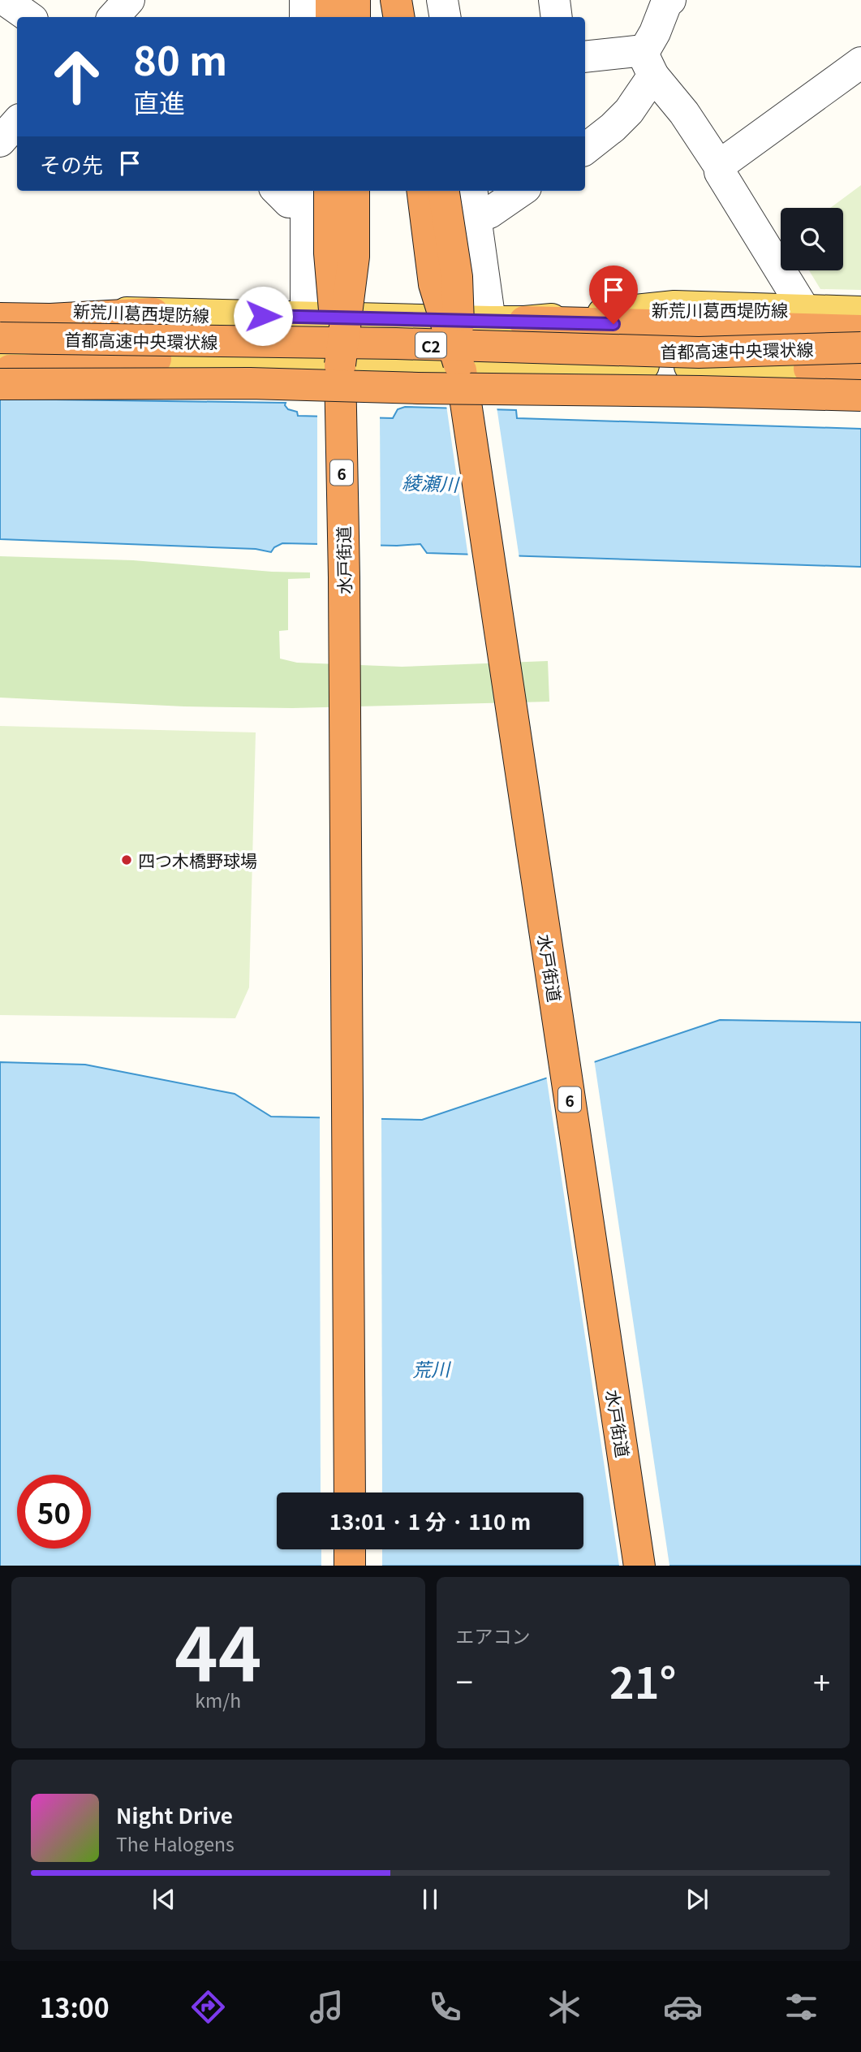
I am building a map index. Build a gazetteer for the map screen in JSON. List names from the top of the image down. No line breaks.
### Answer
{"streets":{"highway":["首都高速中央環状線","C2","6","水戸街道"],"main road":["新荒川葛西堤防線"]},"water":["綾瀬川","荒川"],"places":["四つ木橋野球場"],"page":{"turn":["80 m","直進"],"then":"その先","limit":"50","trip":"13:01 · 1 分 · 110 m","tile":[["44","km/h"],"エアコン"],"heat":["−","21°","+"],"song":["Night Drive","The Halogens"],"tabs":"13:00"}}
